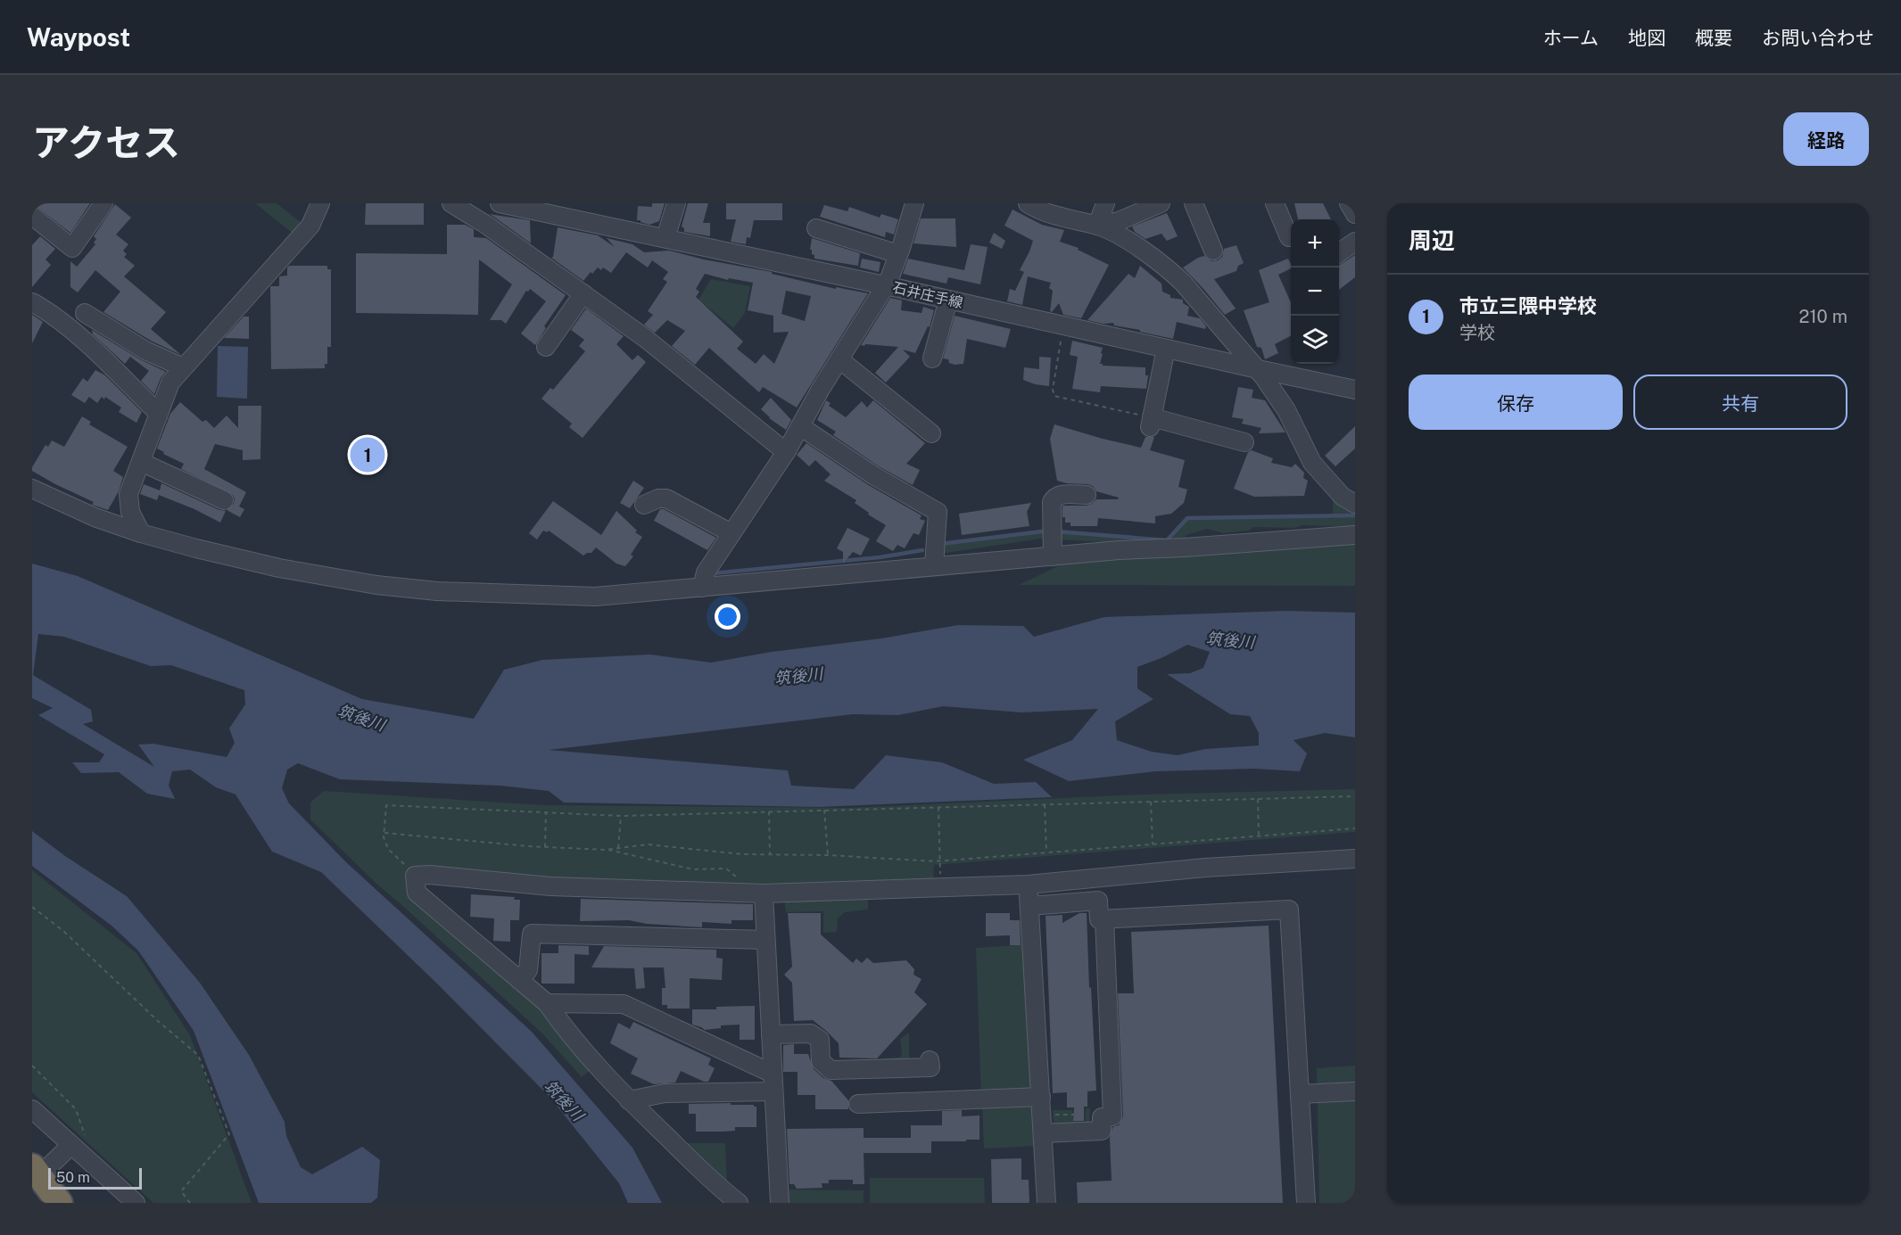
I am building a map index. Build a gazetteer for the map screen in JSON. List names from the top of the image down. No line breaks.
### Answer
{"streets":{"street":["石井庄手線"]},"water":["筑後川"],"scale_bar":"50 m","page":{"header":"Waypost","nav":["ホーム","地図","概要","お問い合わせ"],"title":"アクセス","buttons":["経路",["保存","共有"]],"heading":"周辺","map_buttons":["+","−"],"list":[{"mark":"1","name":"市立三隈中学校","note":"学校","value":"210 m"}],"pins":"1","scale":"50 m"}}
